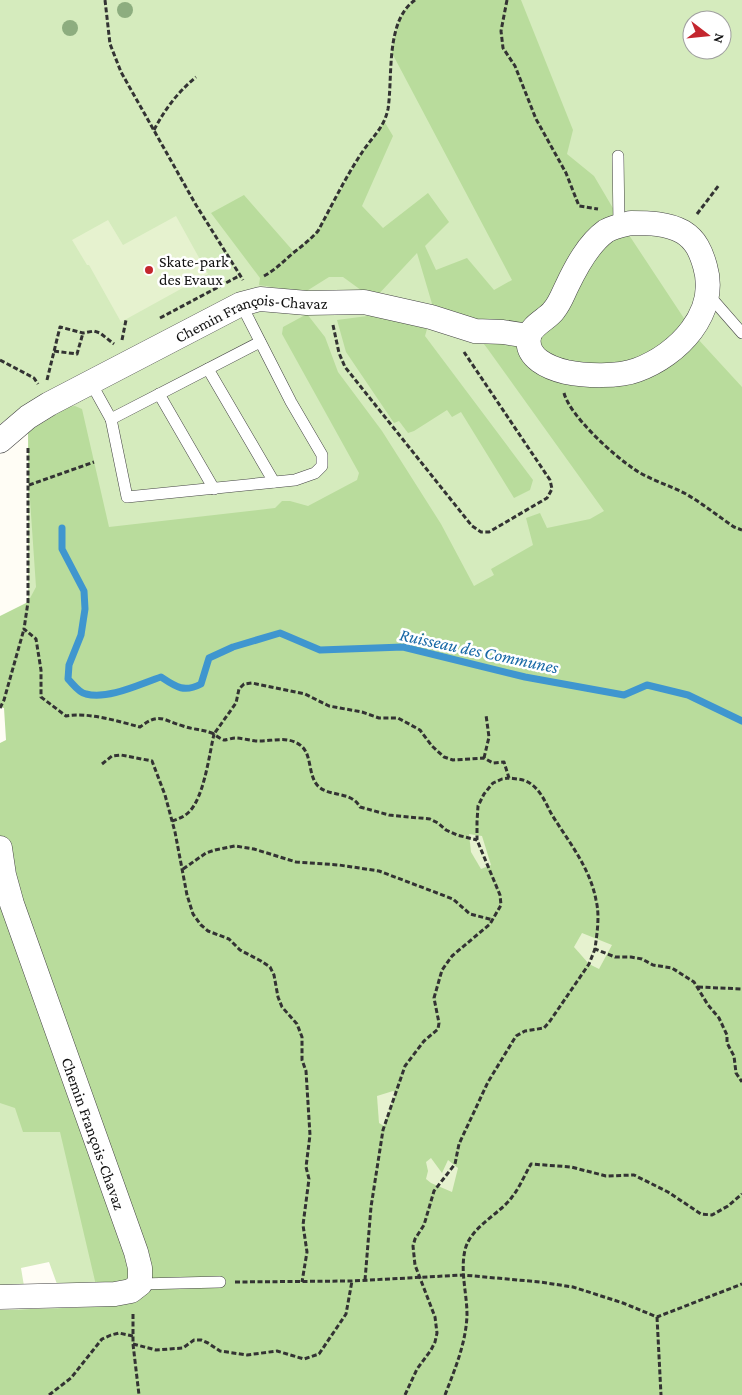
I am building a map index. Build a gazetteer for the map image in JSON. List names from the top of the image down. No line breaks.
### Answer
{"streets":{"street":["Chemin François-Chavaz"]},"water":["Ruisseau des Communes"],"places":["Skate-park des Evaux"],"north":"right"}
